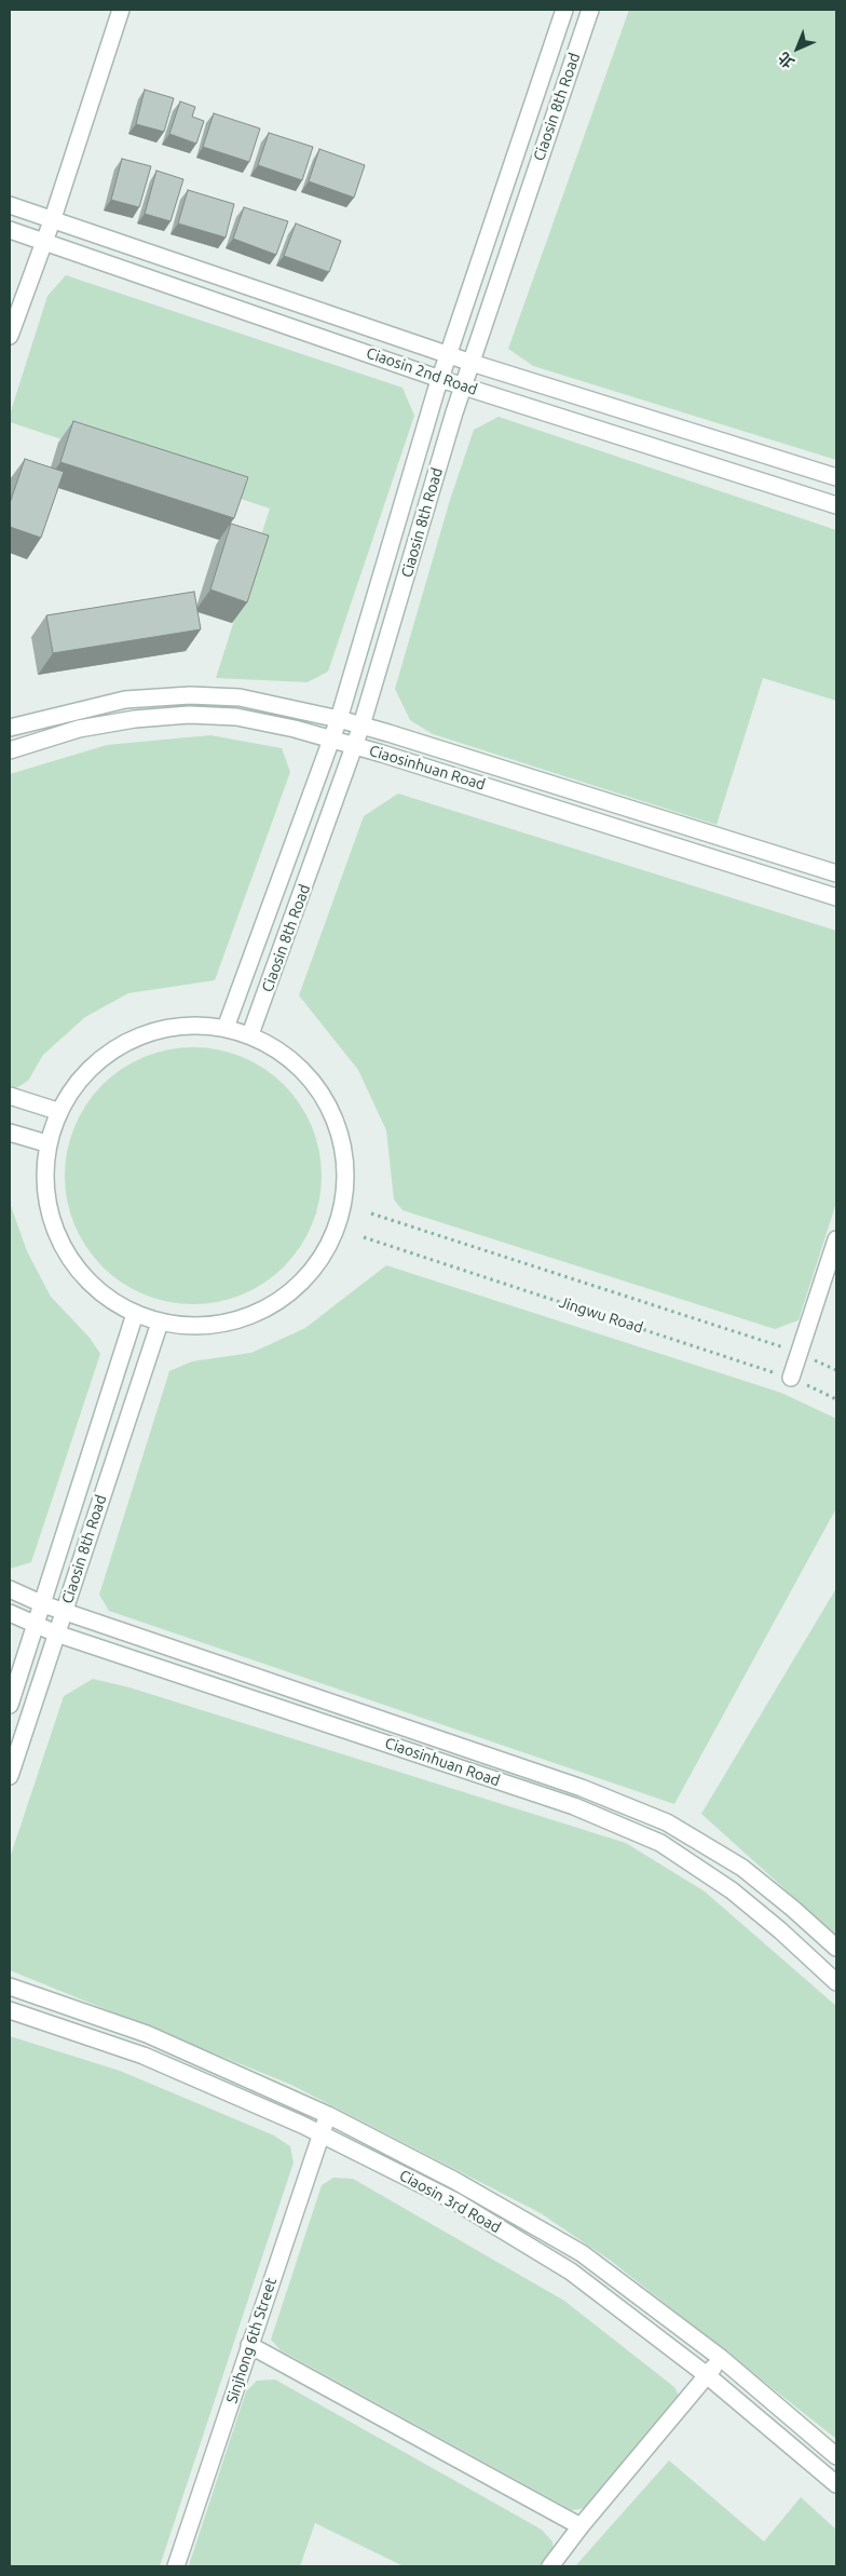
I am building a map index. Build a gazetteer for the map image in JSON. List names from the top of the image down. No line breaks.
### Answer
{"streets":{"street":["Ciaosin 8th Road","Ciaosin 2nd Road","Ciaosinhuan Road","Ciaosin 3rd Road","Sinjhong 6th Street"],"path":["Jingwu Road"]},"crossings":[["Ciaosin 8th Road","Ciaosin 2nd Road"],["Ciaosin 8th Road","Ciaosinhuan Road"],["Ciaosin 3rd Road","Sinjhong 6th Street"]],"north":"bottom left"}
